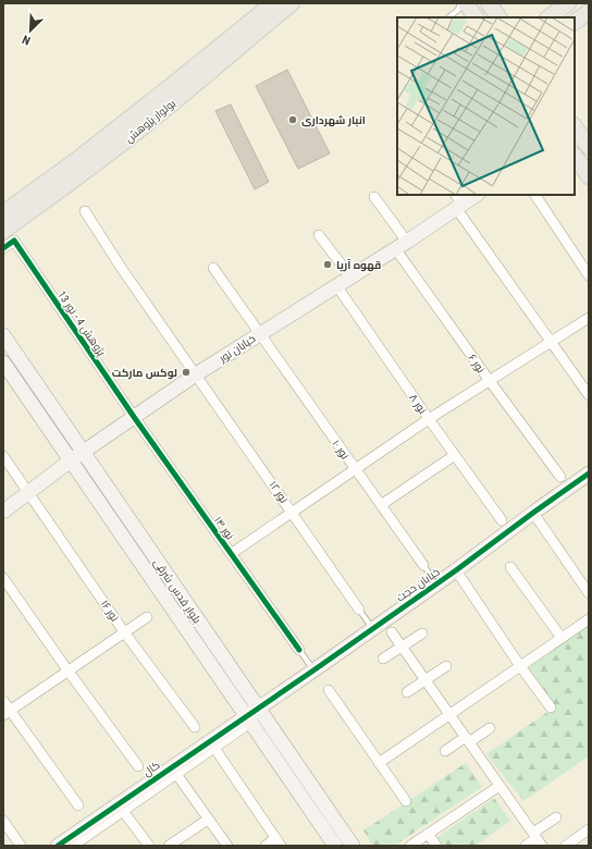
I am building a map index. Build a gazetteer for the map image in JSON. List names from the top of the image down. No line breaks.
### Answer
{"streets":{"main road":["بولوار پژوهش","خیابان نور","خیابان حجت","بلوار قدس شرقی","کال"],"street":["پژوهش 4 - نور 13","نور ۶","نور ۸","نور ۱۰","نور ۱۲","نور ۱۴","نور ۱۶"]},"crossings":[["بولوار پژوهش","پژوهش 4 - نور 13"],["پژوهش 4 - نور 13","خیابان نور"],["پژوهش 4 - نور 13","نور ۱۴"],["خیابان نور","نور ۶"],["خیابان نور","نور ۸"],["خیابان نور","نور ۱۰"],["خیابان نور","نور ۱۲"],["خیابان نور","نور ۱۴"],["خیابان نور","بلوار قدس شرقی"],["خیابان نور","نور ۱۶"],["نور ۶","خیابان حجت"],["نور ۸","خیابان حجت"],["خیابان حجت","بلوار قدس شرقی"],["خیابان حجت","کال"],["بلوار قدس شرقی","کال"]],"places":["انبار شهرداری","قهوه آریا","لوکس مارکت"],"north":"bottom left"}
